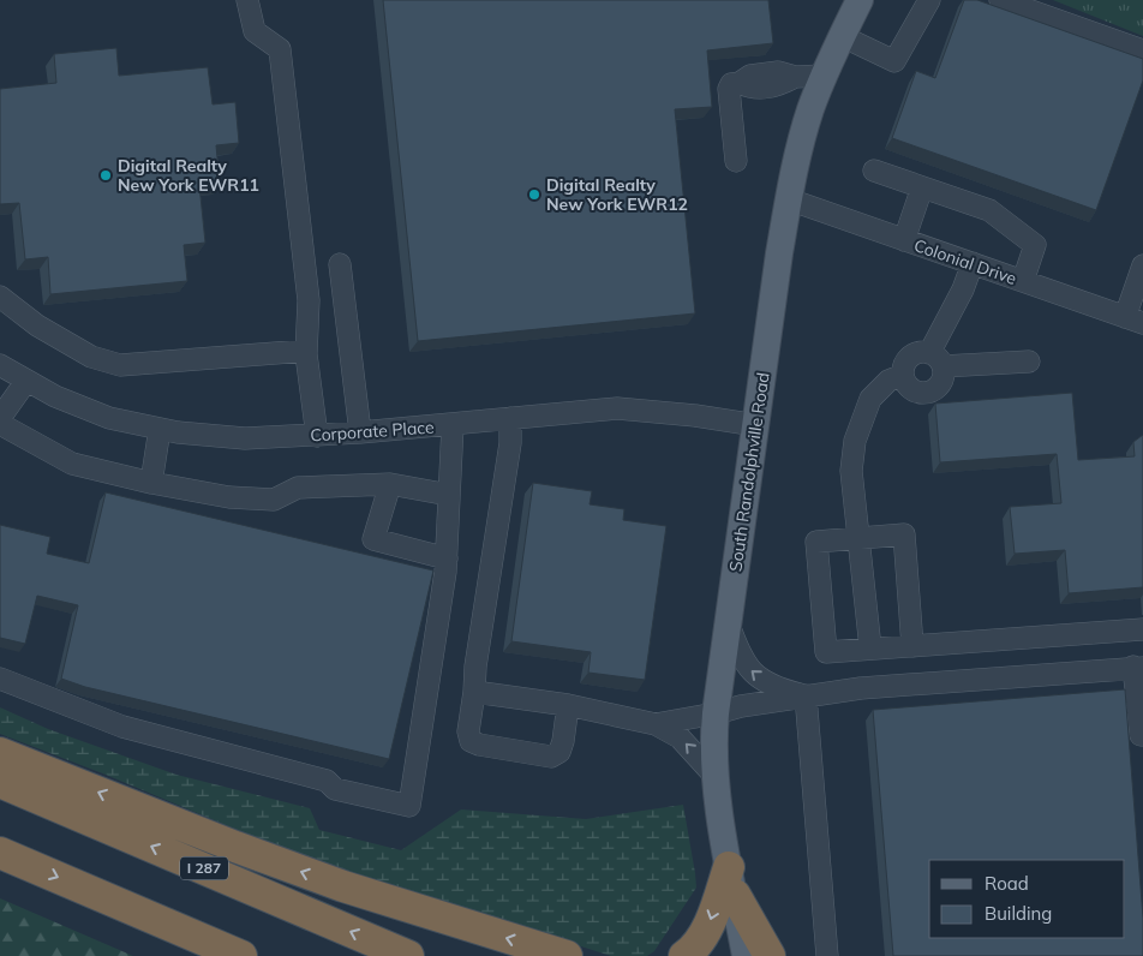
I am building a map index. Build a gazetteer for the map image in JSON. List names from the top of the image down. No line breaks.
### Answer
{"streets":{"highway":["I 287"],"main road":["South Randolphville Road"],"street":["Colonial Drive","Corporate Place"]},"crossings":[["Colonial Drive","South Randolphville Road"],["Corporate Place","South Randolphville Road"]],"places":["Digital Realty New York EWR11","Digital Realty New York EWR12"],"legend":["Road","Building"]}
